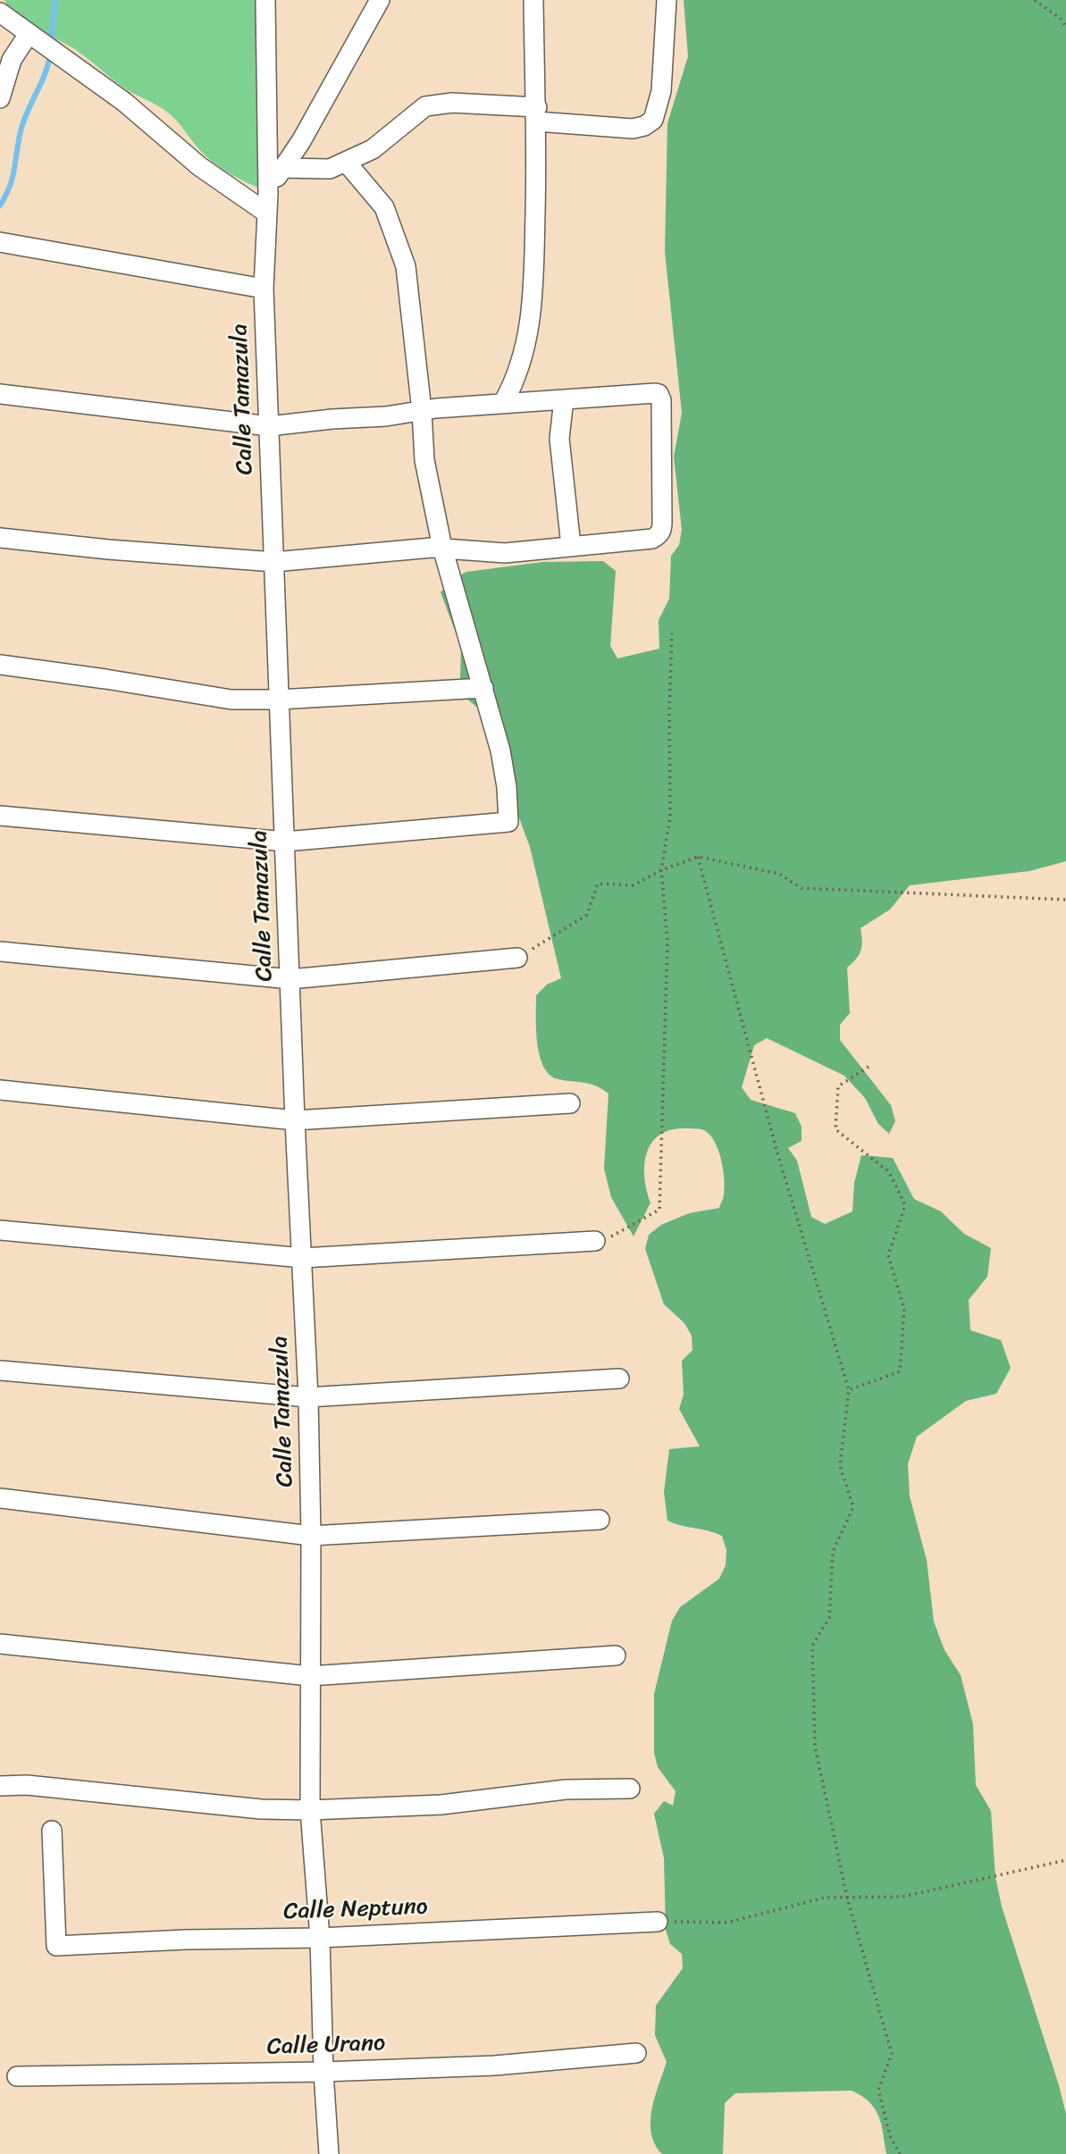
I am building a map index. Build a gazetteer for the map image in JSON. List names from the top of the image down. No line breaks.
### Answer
{"streets":{"street":["Calle Tamazula","Calle Neptuno","Calle Urano"]},"crossings":[["Calle Tamazula","Calle Neptuno"],["Calle Tamazula","Calle Urano"]]}
